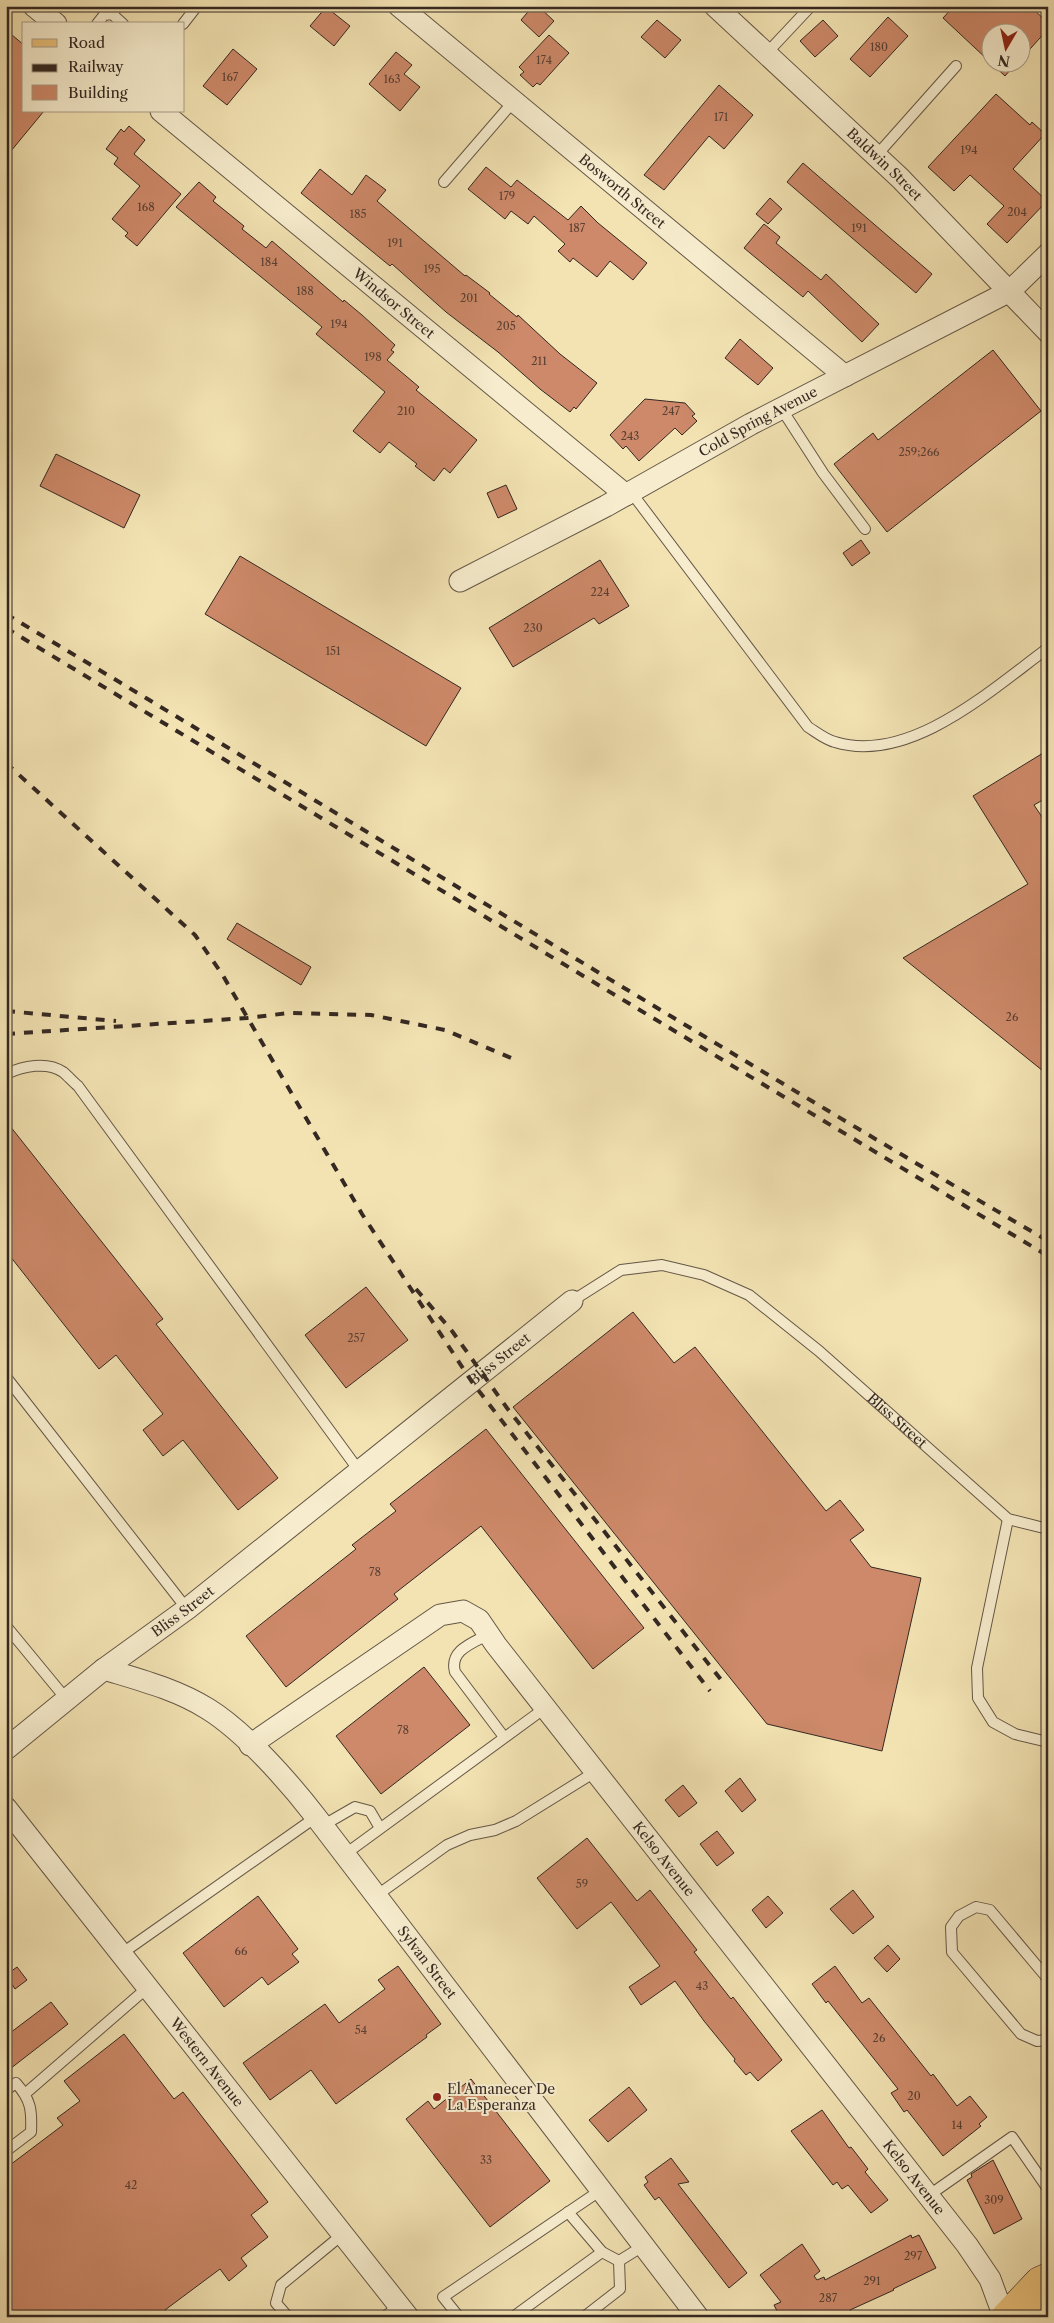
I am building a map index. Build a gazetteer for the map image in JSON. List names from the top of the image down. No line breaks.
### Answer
{"streets":{"street":["Baldwin Street","Bosworth Street","Windsor Street","Cold Spring Avenue","Bliss Street","Kelso Avenue","Sylvan Street","Western Avenue"]},"crossings":[["Baldwin Street","Cold Spring Avenue"],["Bosworth Street","Cold Spring Avenue"],["Windsor Street","Cold Spring Avenue"],["Bliss Street","Sylvan Street"],["Kelso Avenue","Sylvan Street"]],"places":["El Amanecer De La Esperanza"],"house_numbers":["180","174","167","163","171","194","179","168","204","185","187","191","191","184","195","188","201","194","205","198","211","210","247","243","259;266","224","230","151","26","257","78","78","59","66","43","54","26","20","14","33","42","309","297","291","287"],"legend":["Road","Railway","Building"],"north":"bottom"}
